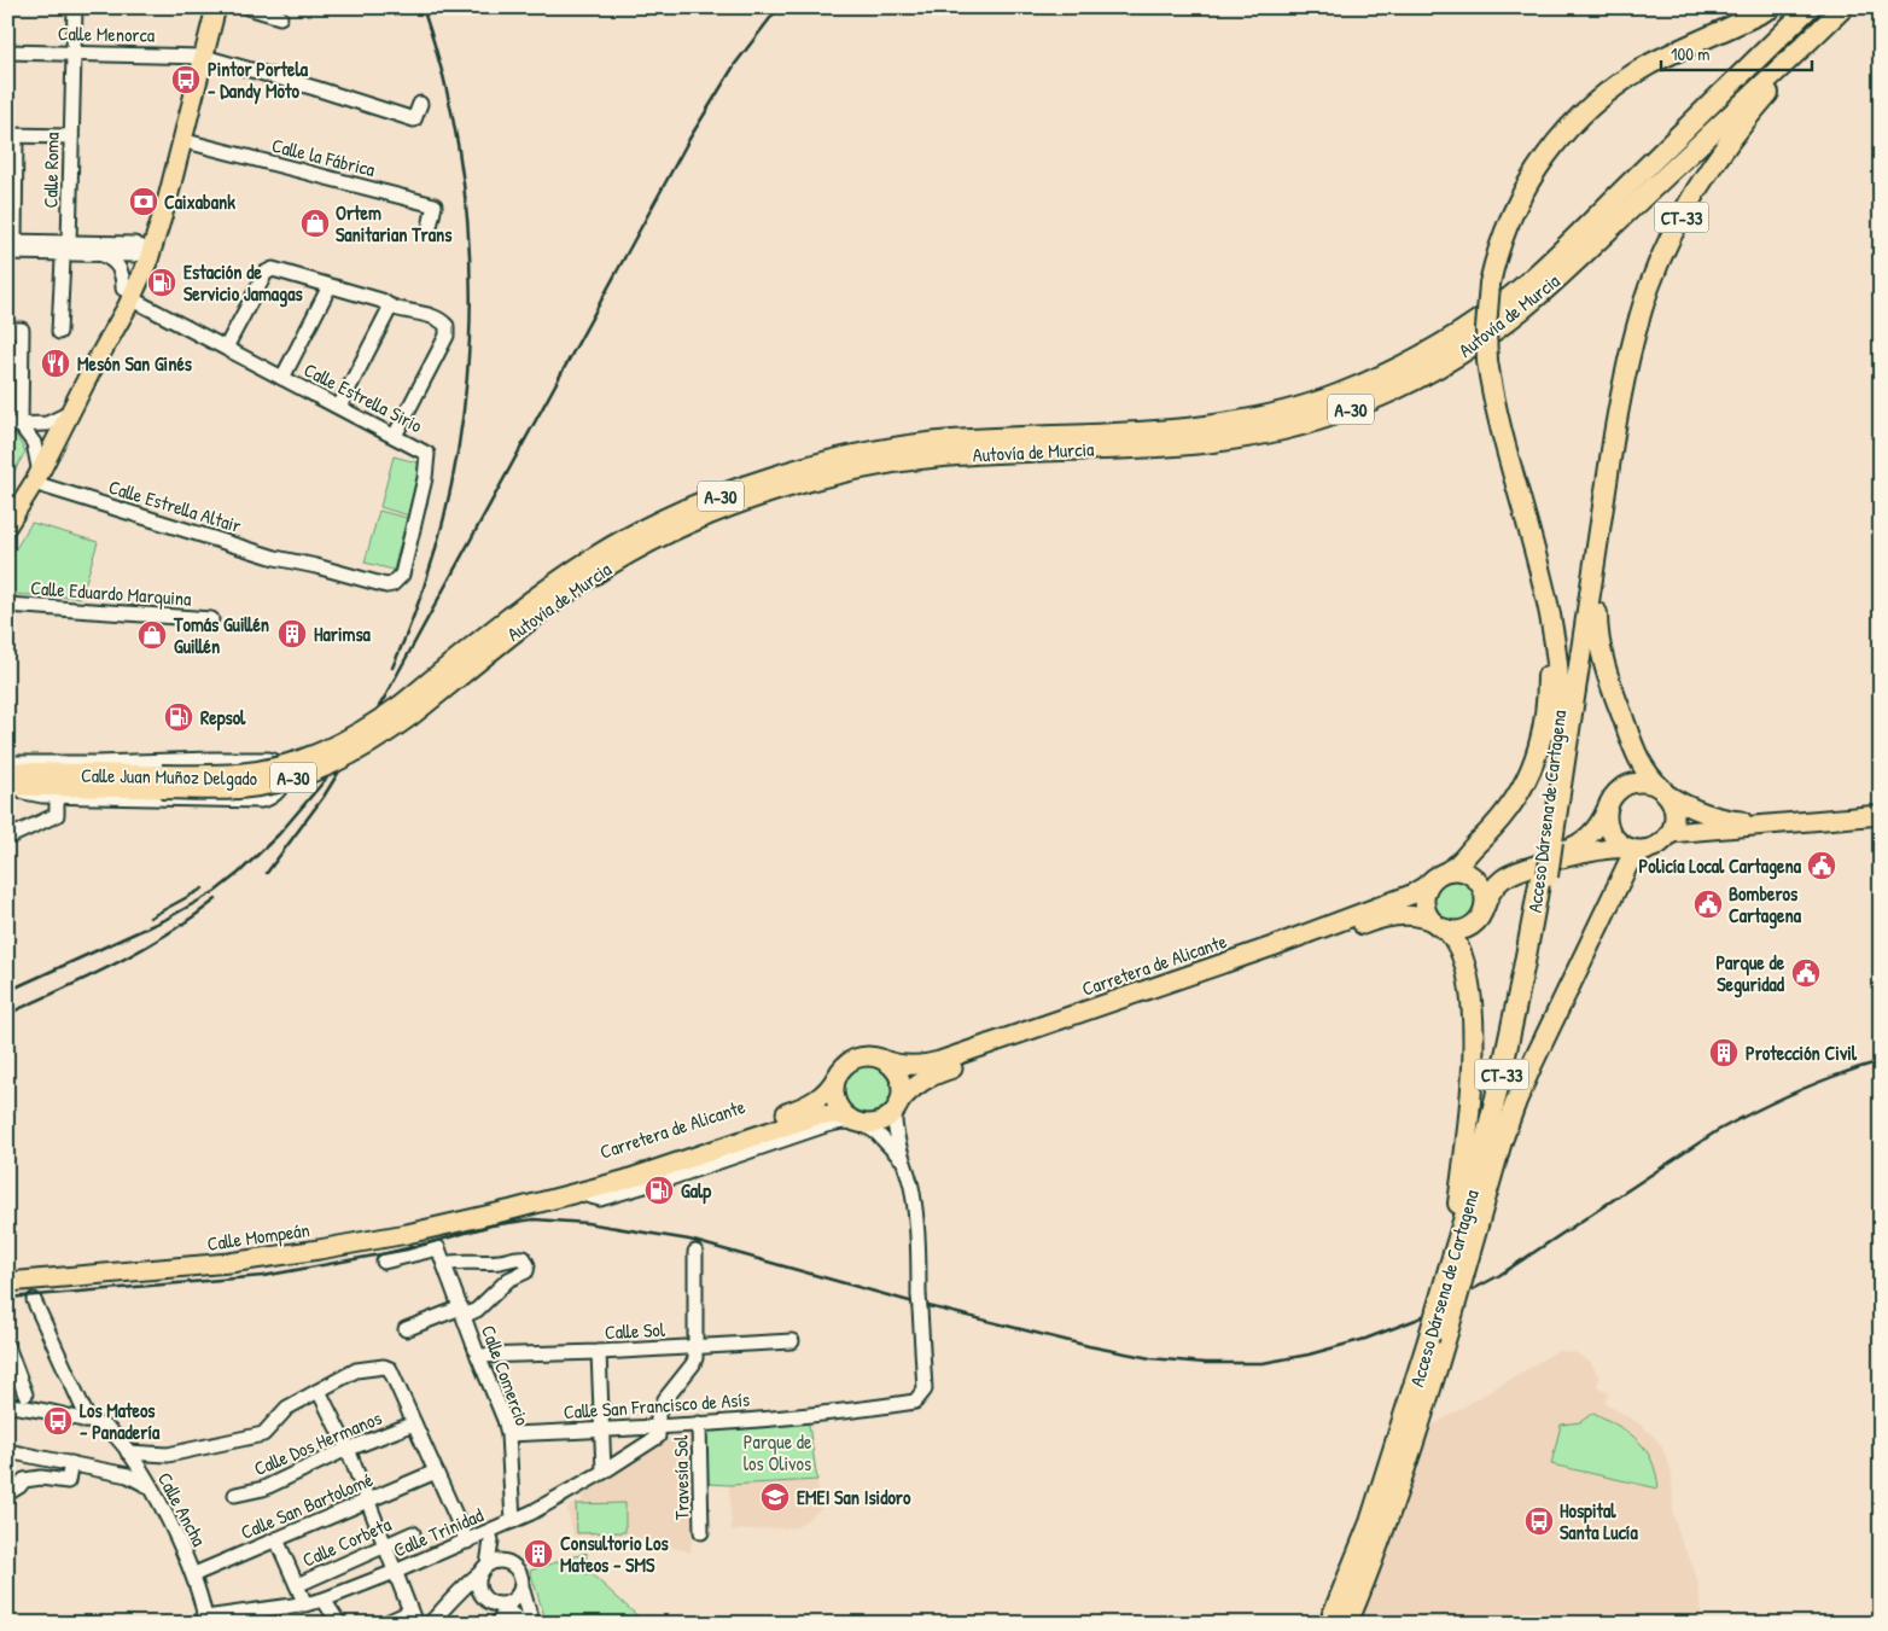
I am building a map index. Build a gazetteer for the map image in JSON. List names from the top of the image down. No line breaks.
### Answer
{"streets":{"highway":["CT-33","Autovía de Murcia","A-30","Acceso Dársena de Cartagena"],"main road":["Calle Juan Muñoz Delgado","Carretera de Alicante","Calle Mompeán"],"street":["Calle Menorca","Calle la Fábrica","Calle Roma","Calle Estrella Sirio","Calle Estrella Altair","Calle Eduardo Marquina","Calle Sol","Calle Comercio","Calle San Francisco de Asís","Calle Dos Hermanos","Travesía Sol","Calle San Bartolomé","Calle Ancha","Calle Trinidad","Calle Corbeta"]},"crossings":[["Calle Menorca","Calle Roma"],["CT-33","Acceso Dársena de Cartagena"],["Autovía de Murcia","Calle Juan Muñoz Delgado"],["Autovía de Murcia","Acceso Dársena de Cartagena"],["Calle Estrella Sirio","Calle Estrella Altair"],["Carretera de Alicante","Calle Mompeán"],["Carretera de Alicante","Calle San Francisco de Asís"],["Calle Sol","Calle Comercio"],["Calle Sol","Travesía Sol"],["Calle Comercio","Calle San Francisco de Asís"],["Calle Comercio","Calle Trinidad"],["Calle San Francisco de Asís","Travesía Sol"],["Calle San Francisco de Asís","Calle Trinidad"],["Travesía Sol","Calle Trinidad"],["Calle San Bartolomé","Calle Ancha"],["Calle Ancha","Calle Trinidad"]],"parks":["Parque de los Olivos"],"places":{"bus stop":["Pintor Portela - Dandy Moto","Los Mateos - Panadería","Hospital Santa Lucía"],"bank":["Caixabank"],"shop":["Ortem Sanitarian Trans","Tomás Guillén Guillén"],"fuel station":["Estación de Servicio Jamagas","Repsol","Galp"],"restaurant":["Mesón San Ginés"],"building":["Harimsa","Protección Civil","Consultorio Los Mateos - SMS"],"public building":["Policía Local Cartagena","Bomberos Cartagena","Parque de Seguridad"],"school or university":["EMEI San Isidoro"]},"scale_bar":"100 m"}
